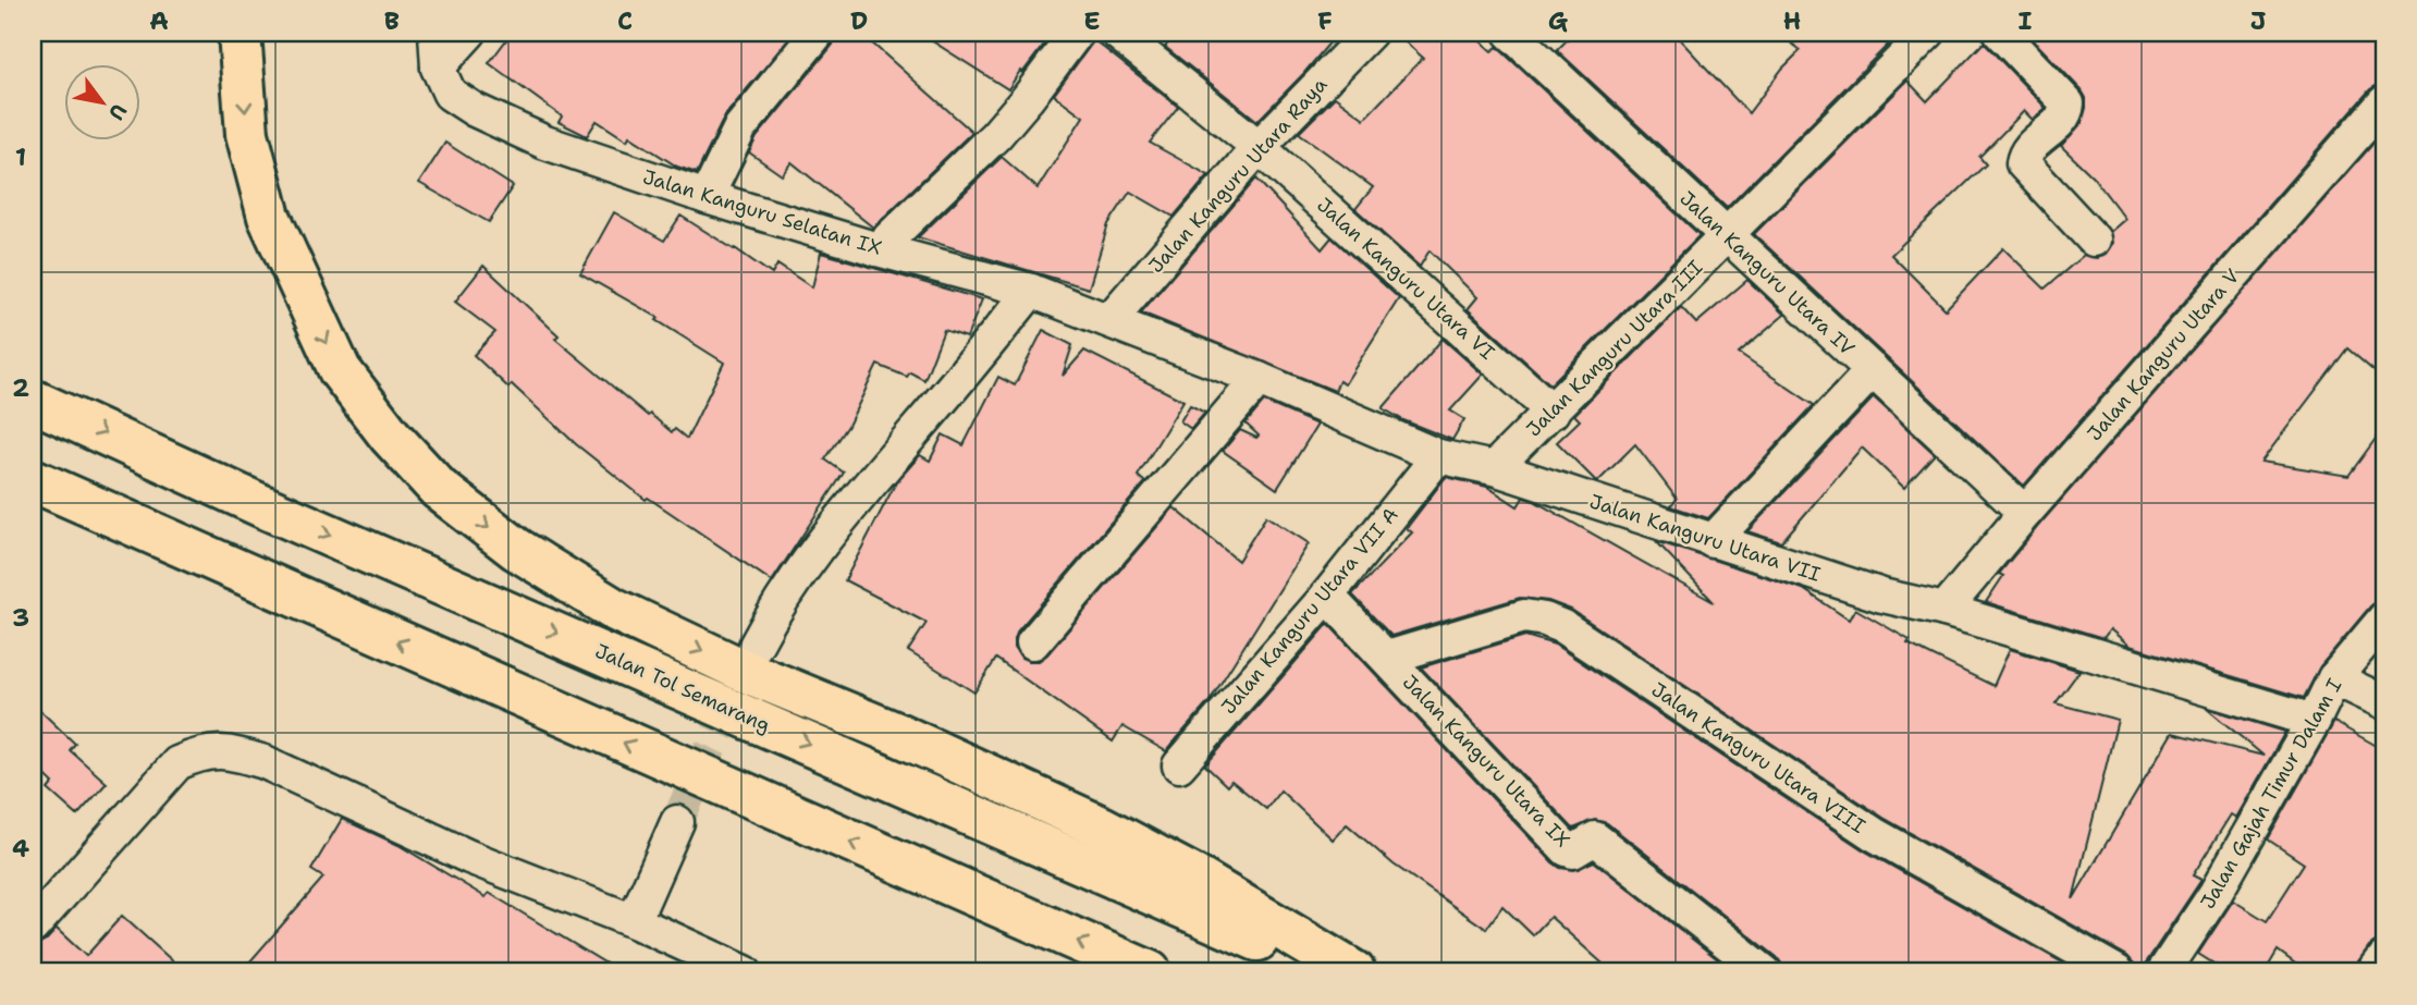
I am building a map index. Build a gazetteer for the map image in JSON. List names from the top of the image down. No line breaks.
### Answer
{"streets":{"highway":["Jalan Tol Semarang"],"street":["Jalan Kanguru Utara Raya","Jalan Kanguru Selatan IX","Jalan Kanguru Utara IV","Jalan Kanguru Utara VI","Jalan Kanguru Utara III","Jalan Kanguru Utara V","Jalan Kanguru Utara VII","Jalan Kanguru Utara VII A","Jalan Kanguru Utara VIII","Jalan Kanguru Utara IX","Jalan Gajah Timur Dalam I"]},"crossings":[["Jalan Kanguru Utara Raya","Jalan Kanguru Selatan IX"],["Jalan Kanguru Utara Raya","Jalan Kanguru Utara VI"],["Jalan Kanguru Utara Raya","Jalan Kanguru Utara VII"],["Jalan Kanguru Selatan IX","Jalan Kanguru Utara VII"],["Jalan Kanguru Utara IV","Jalan Kanguru Utara III"],["Jalan Kanguru Utara IV","Jalan Kanguru Utara V"],["Jalan Kanguru Utara VI","Jalan Kanguru Utara III"],["Jalan Kanguru Utara III","Jalan Kanguru Utara VII"],["Jalan Kanguru Utara V","Jalan Kanguru Utara VII"],["Jalan Kanguru Utara VII","Jalan Kanguru Utara VII A"],["Jalan Kanguru Utara VII","Jalan Gajah Timur Dalam I"],["Jalan Kanguru Utara VII A","Jalan Kanguru Utara IX"],["Jalan Kanguru Utara VIII","Jalan Kanguru Utara IX"]],"north":"bottom right","grid":{"columns":["A","B","C","D","E","F","G","H","I","J"],"rows":["1","2","3","4"]}}
